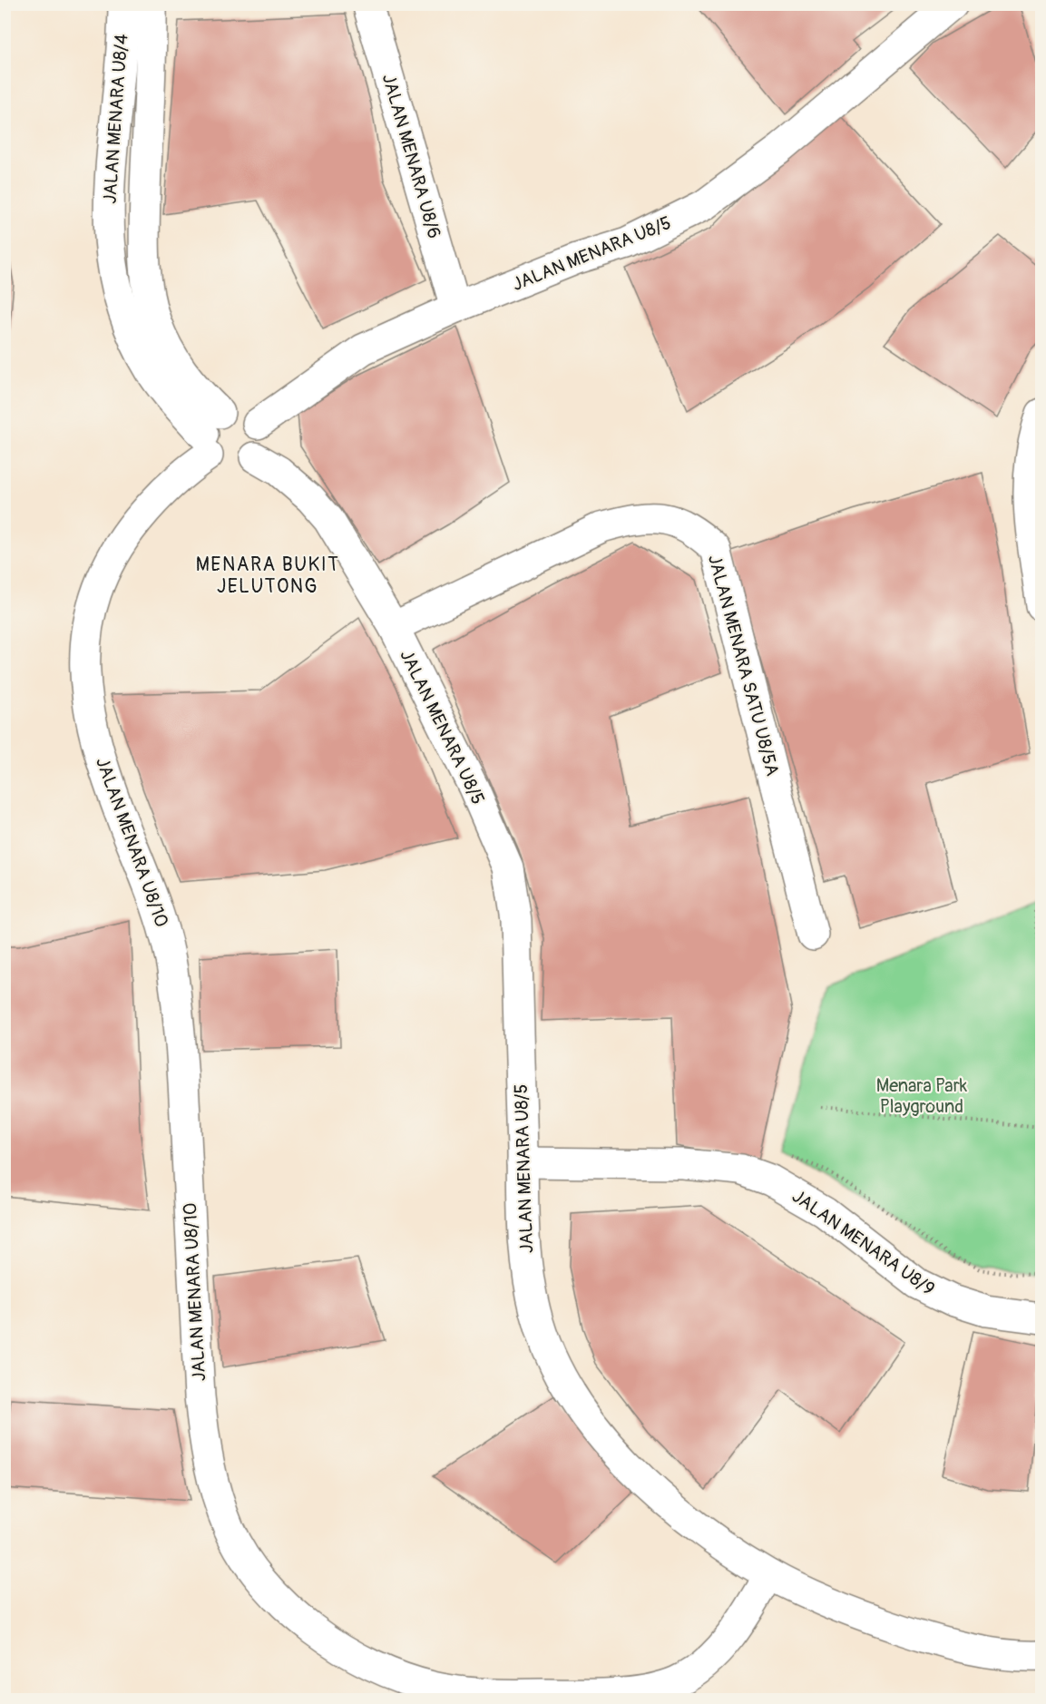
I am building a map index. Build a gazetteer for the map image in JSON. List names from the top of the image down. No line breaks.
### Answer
{"streets":{"street":["JALAN MENARA U8/4","JALAN MENARA U8/6","JALAN MENARA U8/5","JALAN MENARA SATU U8/5A","JALAN MENARA U8/10","JALAN MENARA U8/9"]},"crossings":[["JALAN MENARA U8/4","JALAN MENARA U8/5"],["JALAN MENARA U8/4","JALAN MENARA U8/10"],["JALAN MENARA U8/6","JALAN MENARA U8/5"],["JALAN MENARA U8/5","JALAN MENARA SATU U8/5A"],["JALAN MENARA U8/5","JALAN MENARA U8/10"],["JALAN MENARA U8/5","JALAN MENARA U8/9"]],"districts":["MENARA BUKIT JELUTONG"],"parks":["Menara Park Playground"]}
